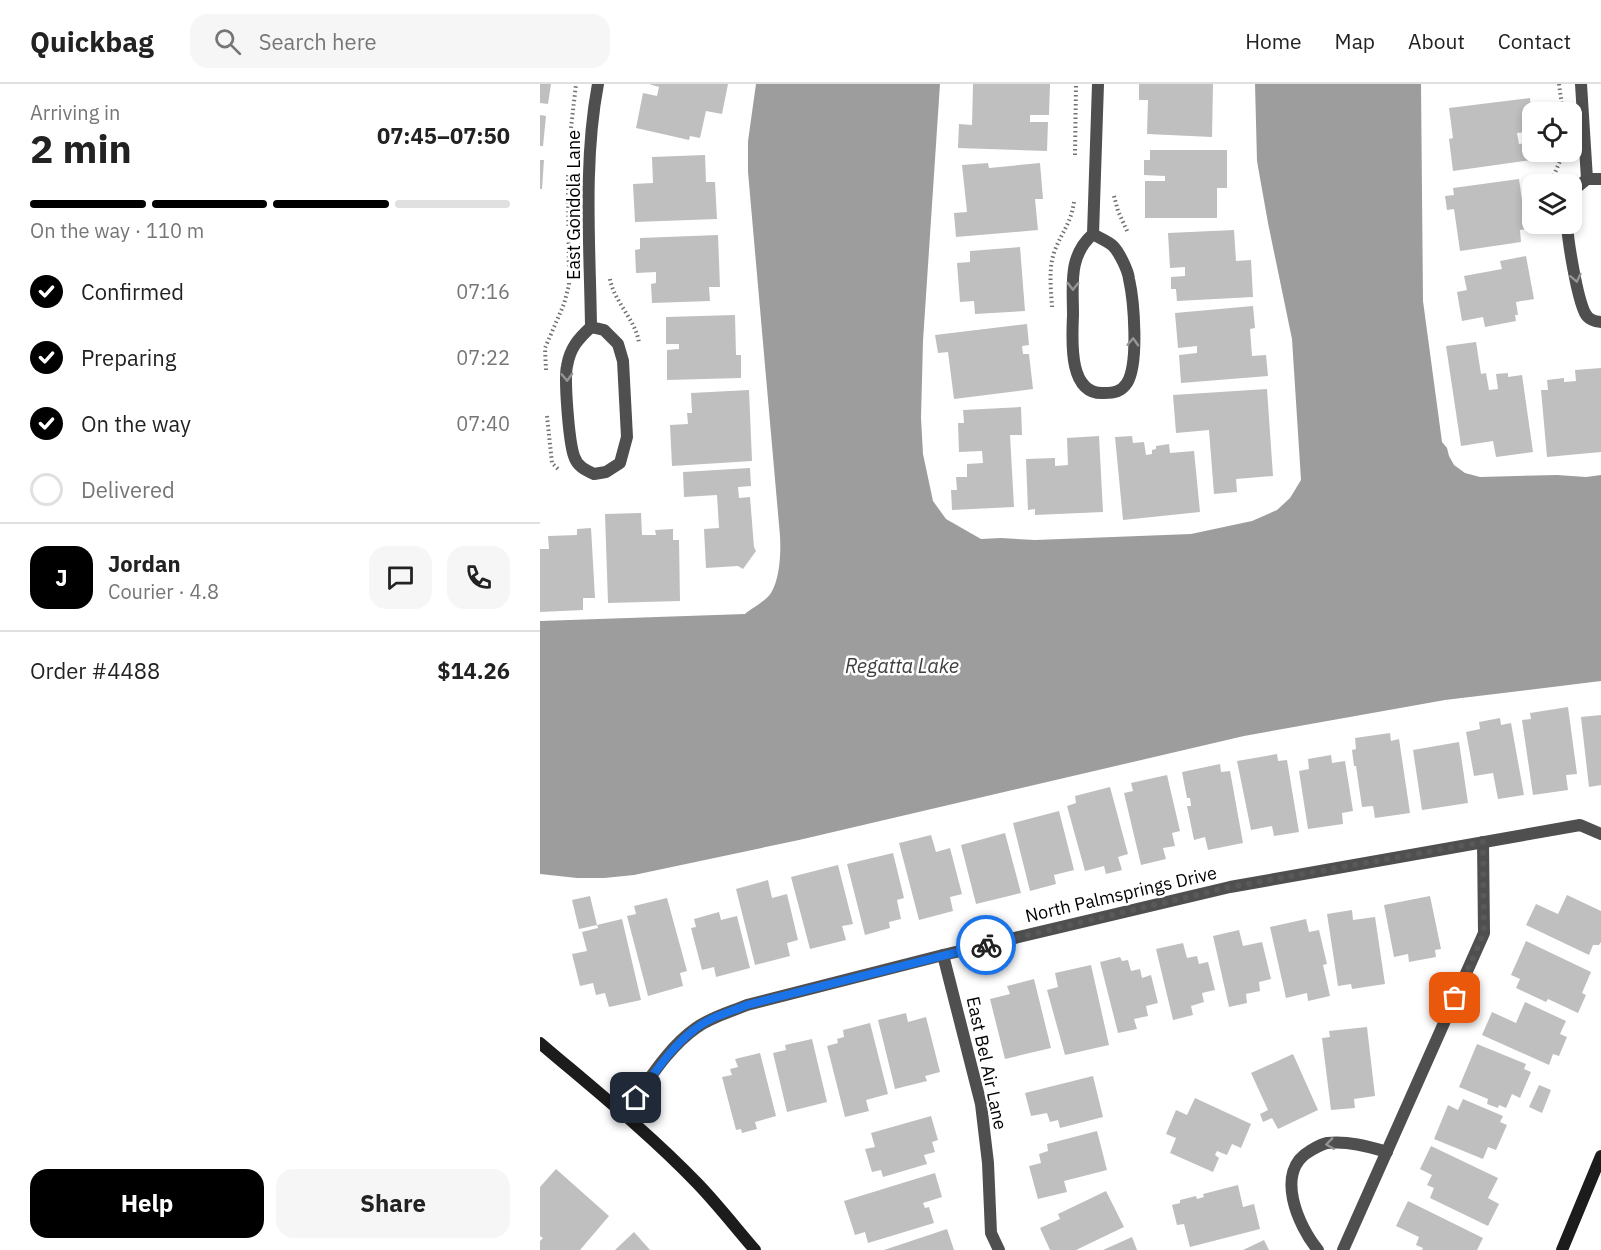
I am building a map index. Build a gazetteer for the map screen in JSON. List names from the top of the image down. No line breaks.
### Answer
{"streets":{"street":["East Gondola Lane","North Palmsprings Drive","East Bel Air Lane"]},"crossings":[["North Palmsprings Drive","East Bel Air Lane"]],"water":["Regatta Lake"],"page":{"header":"Quickbag","search":"Search here","nav":["Home","Map","About","Contact"],"heading":["2 min","Arriving in","07:45–07:50"],"panel":["Jordan","Courier · 4.8","Order #4488","$14.26"],"bar":"On the way · 110 m","list":[["Confirmed","07:16"],["Preparing","07:22"],["On the way","07:40"],"Delivered"],"round":"J","buttons":["Help","Share"]}}
